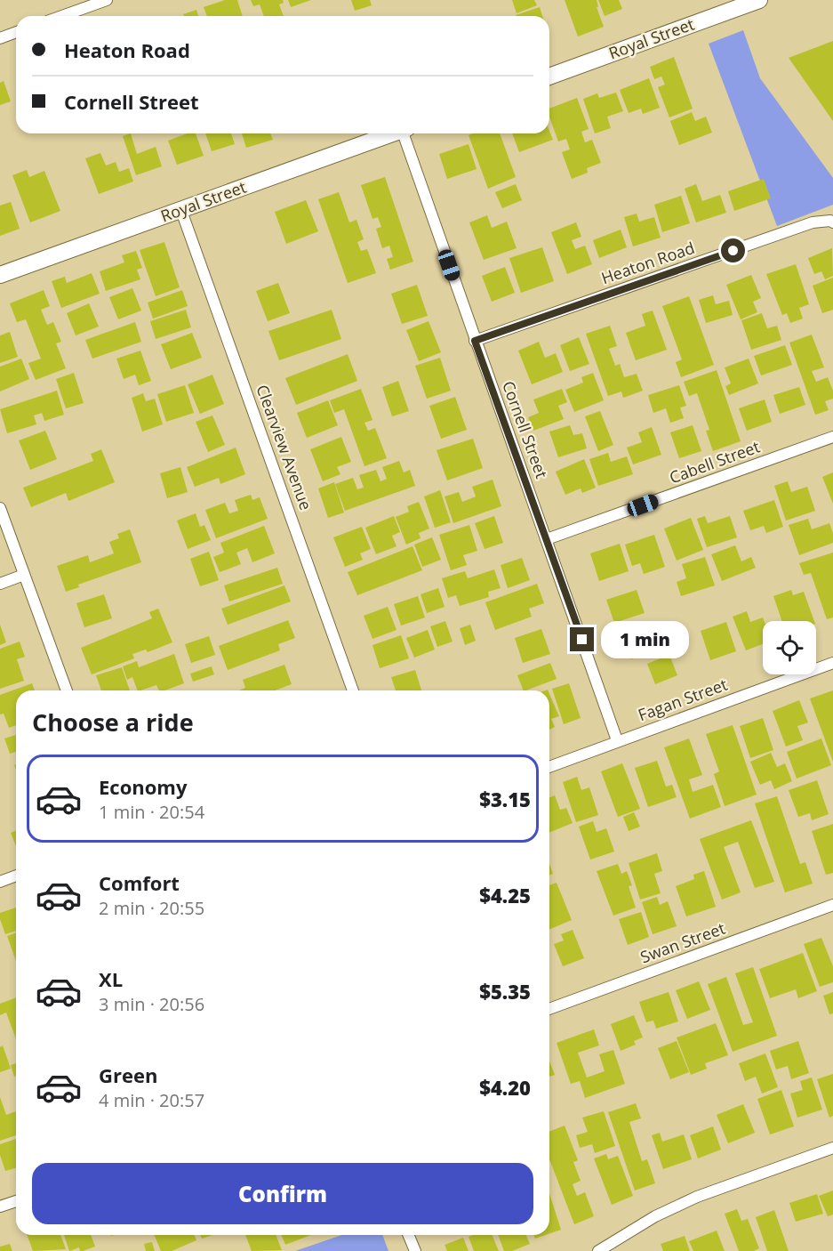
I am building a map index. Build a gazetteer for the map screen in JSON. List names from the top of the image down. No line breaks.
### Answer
{"streets":{"main road":["Royal Street"],"street":["Heaton Road","Cornell Street","Clearview Avenue","Cabell Street","Fagan Street","Swan Street"]},"crossings":[["Royal Street","Clearview Avenue"],["Heaton Road","Cornell Street"],["Cornell Street","Cabell Street"],["Cornell Street","Fagan Street"]],"page":{"banner":["Heaton Road","Cornell Street"],"bubble":"1 min","heading":"Choose a ride","list":[{"name":"Economy","note":"1 min · 20:54","value":"$3.15"},{"name":"Comfort","note":"2 min · 20:55","value":"$4.25"},{"name":"XL","note":"3 min · 20:56","value":"$5.35"},{"name":"Green","note":"4 min · 20:57","value":"$4.20"}],"buttons":"Confirm"}}
